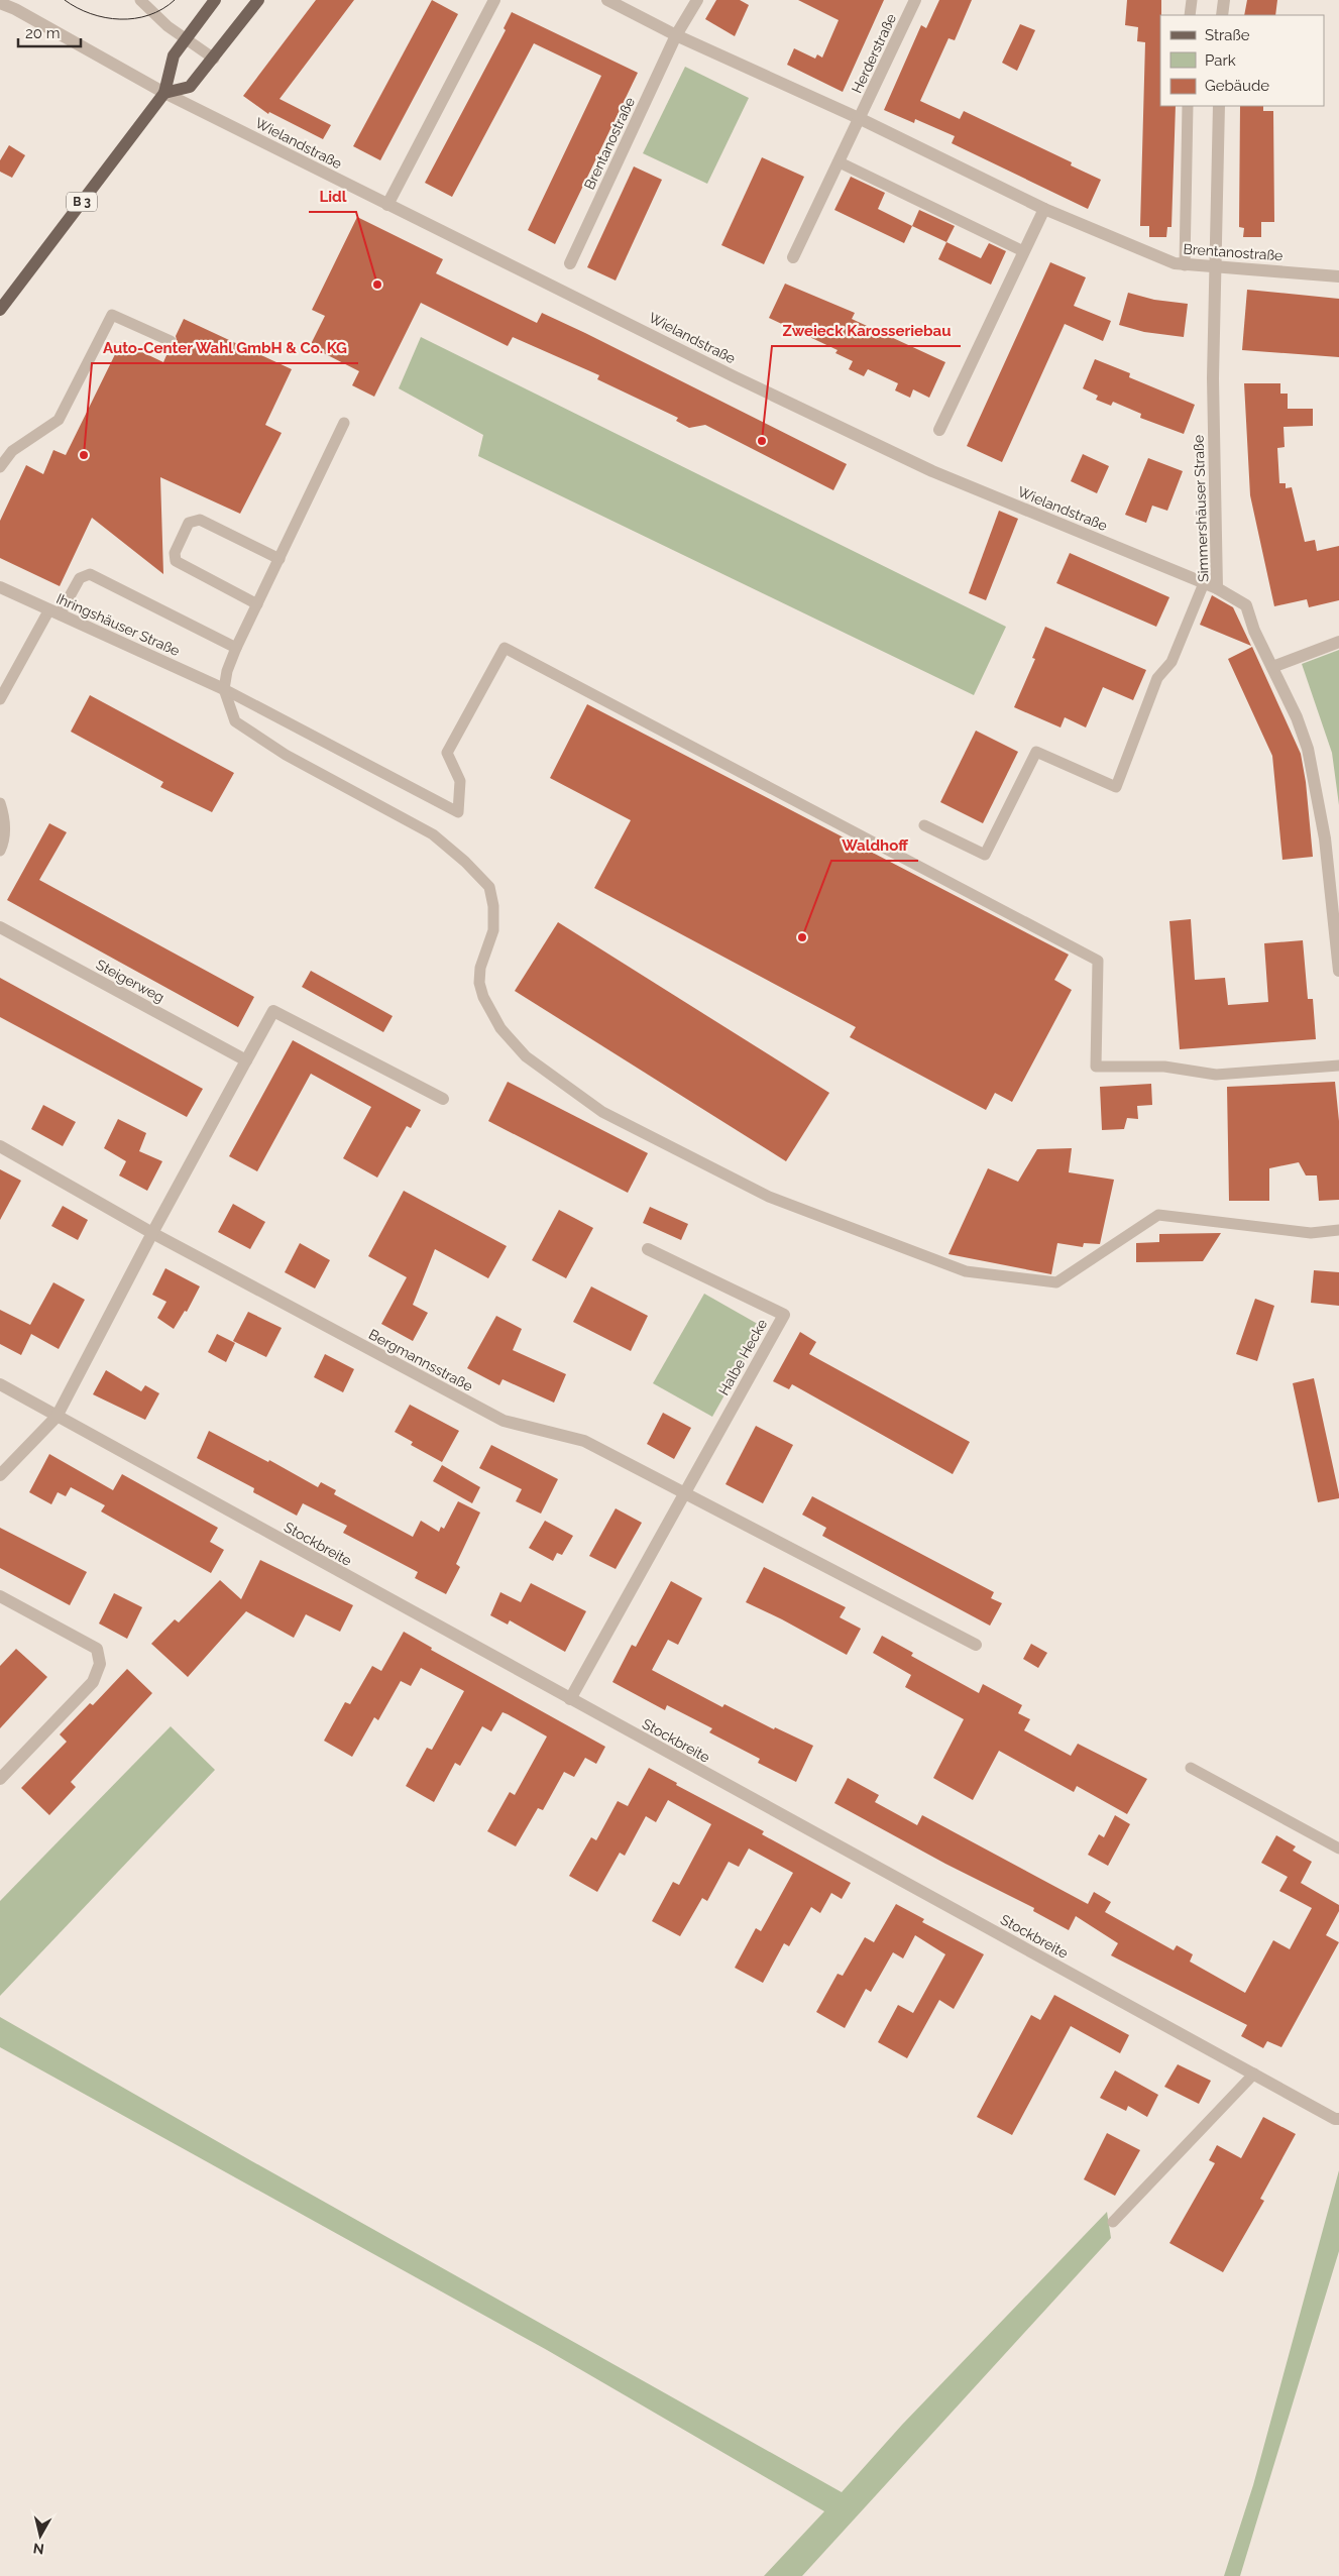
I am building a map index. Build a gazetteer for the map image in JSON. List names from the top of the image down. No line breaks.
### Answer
{"streets":{"main road":["B 3"],"street":["Herderstraße","Wielandstraße","Brentanostraße","Simmershäuser Straße","Ihringshäuser Straße","Steigerweg","Halbe Hecke","Bergmannsstraße","Stockbreite"]},"crossings":[["Herderstraße","Brentanostraße"],["Wielandstraße","B 3"],["Wielandstraße","Simmershäuser Straße"],["Brentanostraße","Simmershäuser Straße"],["Halbe Hecke","Bergmannsstraße"],["Halbe Hecke","Stockbreite"]],"places":["Lidl","Zweieck Karosseriebau","Auto-Center Wahl GmbH & Co. KG","Waldhoff"],"legend":["Straße","Park","Gebäude"],"scale_bar":"20 m","north":"bottom"}
